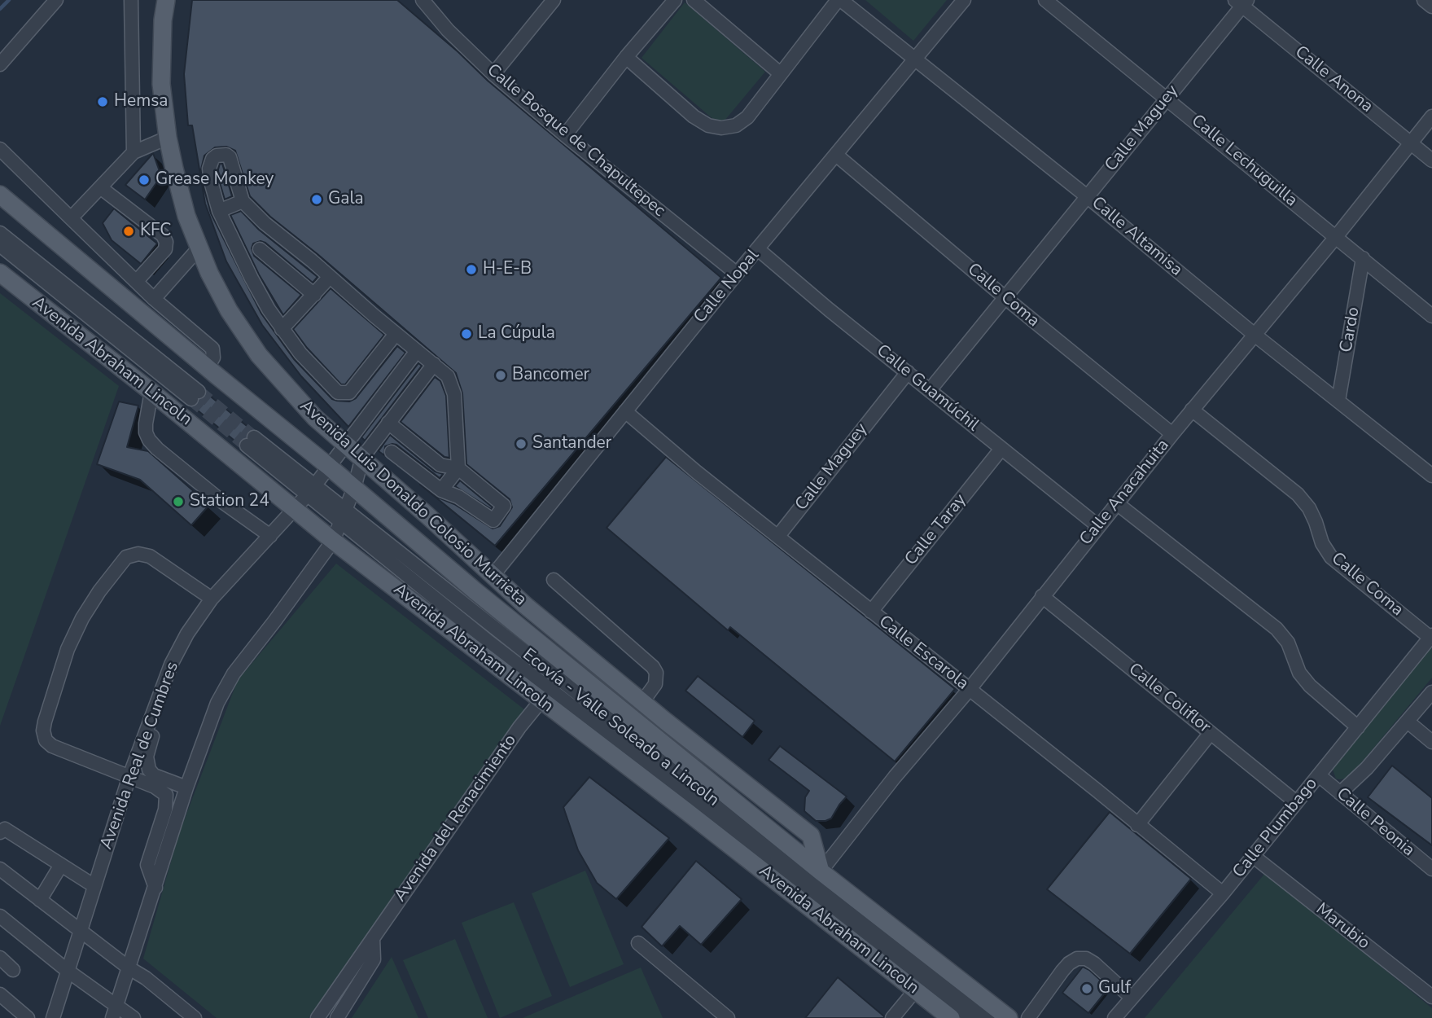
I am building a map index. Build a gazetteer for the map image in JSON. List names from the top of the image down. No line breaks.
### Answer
{"streets":{"main road":["Avenida Abraham Lincoln","Avenida Luis Donaldo Colosio Murrieta"],"street":["Calle Anona","Calle Maguey","Calle Bosque de Chapultepec","Calle Lechuguilla","Calle Altamisa","Calle Nopal","Calle Coma","Cardo","Calle Guamúchil","Calle Anacahuita","Calle Taray","Calle Escarola","Calle Coliflor","Ecovía - Valle Soleado a Lincoln","Avenida Real de Cumbres","Avenida del Renacimiento","Calle Peonia","Calle Plumbago","Marubio"]},"crossings":[["Calle Anona","Calle Maguey"],["Calle Anona","Calle Anacahuita"],["Calle Maguey","Calle Lechuguilla"],["Calle Maguey","Calle Altamisa"],["Calle Maguey","Calle Coma"],["Calle Maguey","Calle Guamúchil"],["Calle Maguey","Calle Escarola"],["Calle Bosque de Chapultepec","Calle Nopal"],["Calle Lechuguilla","Cardo"],["Calle Lechuguilla","Calle Anacahuita"],["Calle Altamisa","Calle Nopal"],["Calle Altamisa","Cardo"],["Calle Altamisa","Calle Anacahuita"],["Calle Nopal","Calle Coma"],["Calle Nopal","Calle Guamúchil"],["Calle Nopal","Avenida Luis Donaldo Colosio Murrieta"],["Calle Nopal","Calle Escarola"],["Calle Coma","Calle Anacahuita"],["Calle Coma","Calle Plumbago"],["Avenida Abraham Lincoln","Avenida Real de Cumbres"],["Avenida Abraham Lincoln","Avenida del Renacimiento"],["Calle Guamúchil","Calle Anacahuita"],["Calle Guamúchil","Calle Taray"],["Calle Anacahuita","Avenida Luis Donaldo Colosio Murrieta"],["Calle Anacahuita","Calle Escarola"],["Calle Anacahuita","Calle Coliflor"],["Avenida Luis Donaldo Colosio Murrieta","Avenida Real de Cumbres"],["Calle Taray","Calle Escarola"],["Calle Escarola","Calle Plumbago"],["Calle Coliflor","Calle Plumbago"],["Calle Peonia","Calle Plumbago"],["Calle Plumbago","Marubio"]],"places":["Hemsa","Grease Monkey","Gala","KFC","H-E-B","La Cúpula","Bancomer","Santander","Station 24","Gulf"]}
